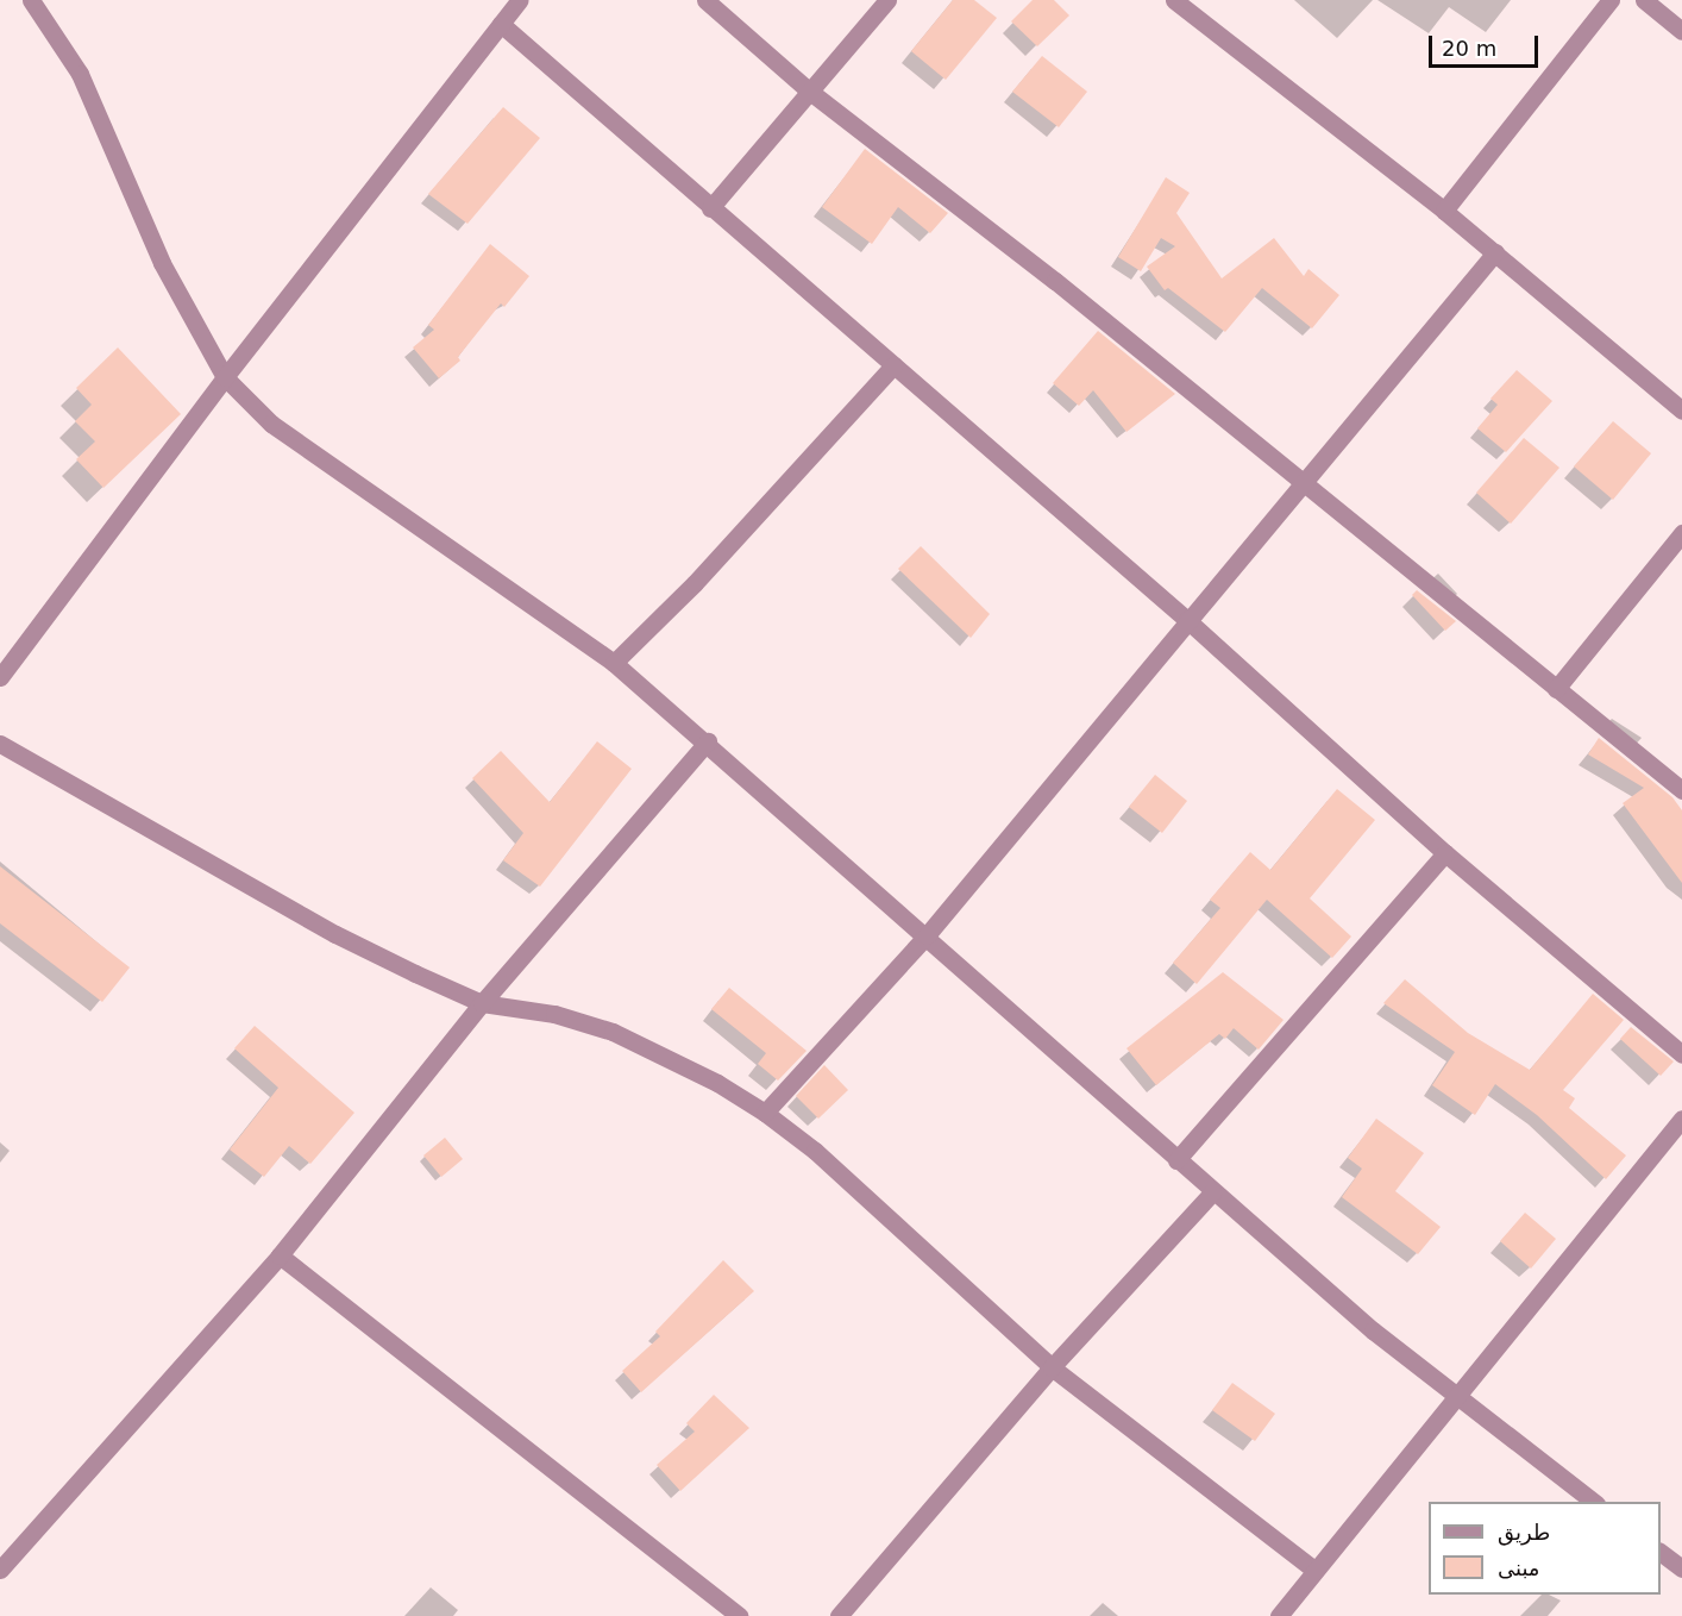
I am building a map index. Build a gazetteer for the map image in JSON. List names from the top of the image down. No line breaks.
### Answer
{"legend":["طريق","مبنى"],"scale_bar":"20 m"}
